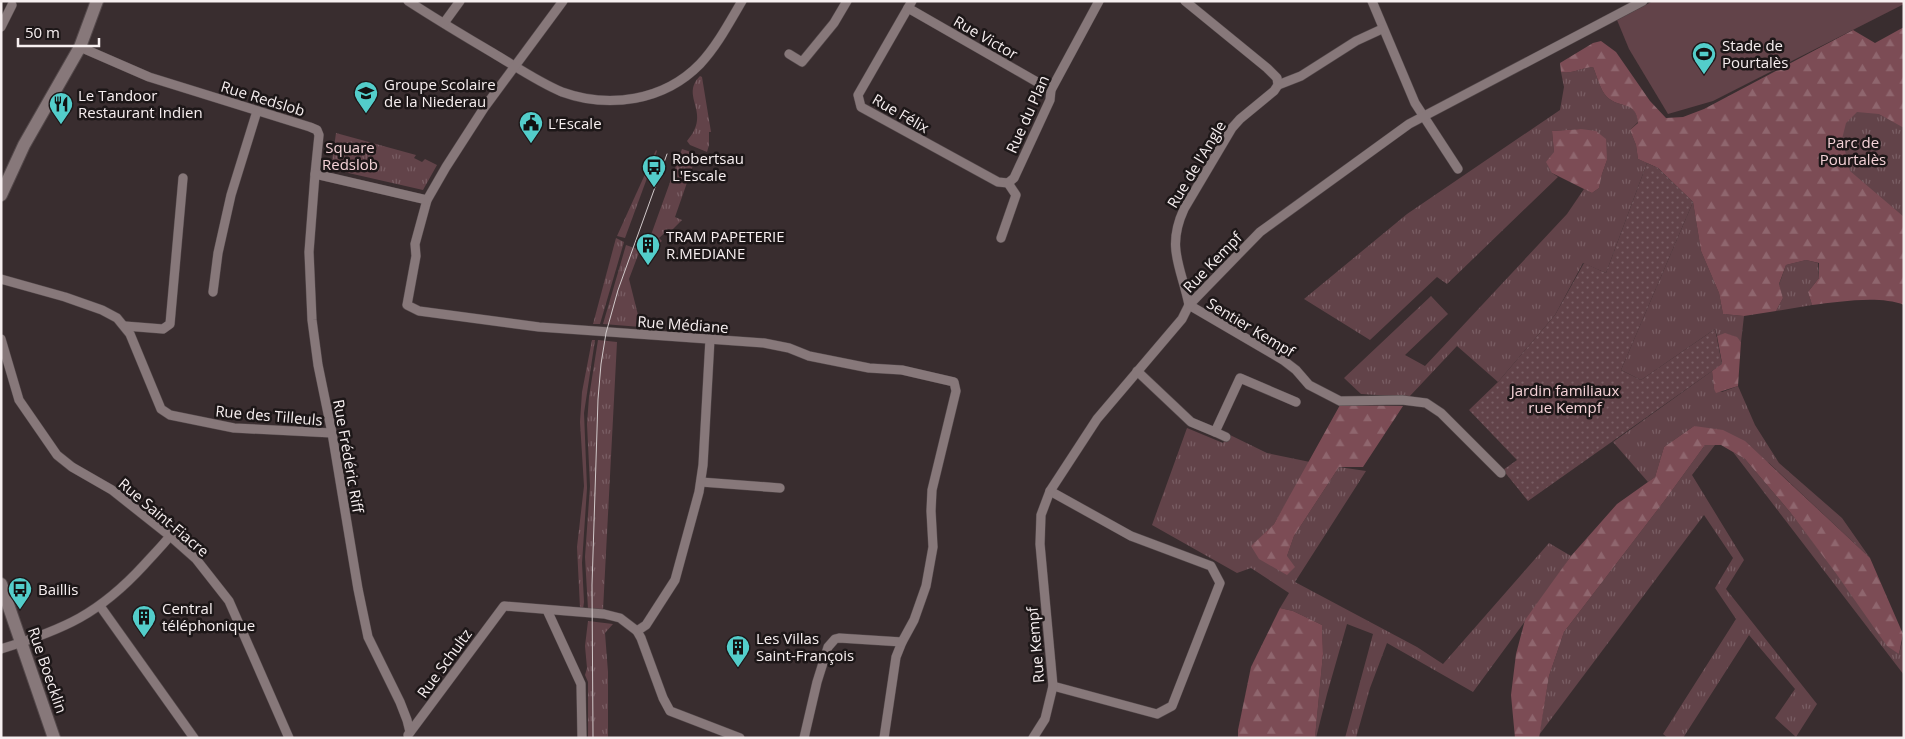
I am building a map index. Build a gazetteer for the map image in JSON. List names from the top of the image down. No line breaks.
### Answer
{"streets":{"main road":["Rue Boecklin"],"street":["Rue Victor","Rue Redslob","Rue Félix","Rue du Plan","Rue de l'Angle","Rue Kempf","Rue Médiane","Sentier Kempf","Rue des Tilleuls","Rue Frédéric Riff","Rue Saint-Fiacre","Rue Schultz"]},"crossings":[["Rue Victor","Rue Félix"],["Rue Victor","Rue du Plan"],["Rue Redslob","Rue Frédéric Riff"],["Rue Félix","Rue du Plan"],["Rue de l'Angle","Rue Kempf"],["Rue de l'Angle","Sentier Kempf"],["Rue Kempf","Sentier Kempf"],["Rue des Tilleuls","Rue Frédéric Riff"],["Rue Frédéric Riff","Rue Schultz"]],"parks":["Parc de Pourtalès","Square Redslob","Jardin familiaux rue Kempf"],"places":{"sports":["Stade de Pourtalès"],"school or university":["Groupe Scolaire de la Niederau"],"restaurant":["Le Tandoor Restaurant Indien"],"public building":["L’Escale"],"bus stop":["Robertsau L'Escale","Baillis"],"building":["TRAM PAPETERIE R.MEDIANE","Central téléphonique","Les Villas Saint-François"]},"scale_bar":"50 m"}
